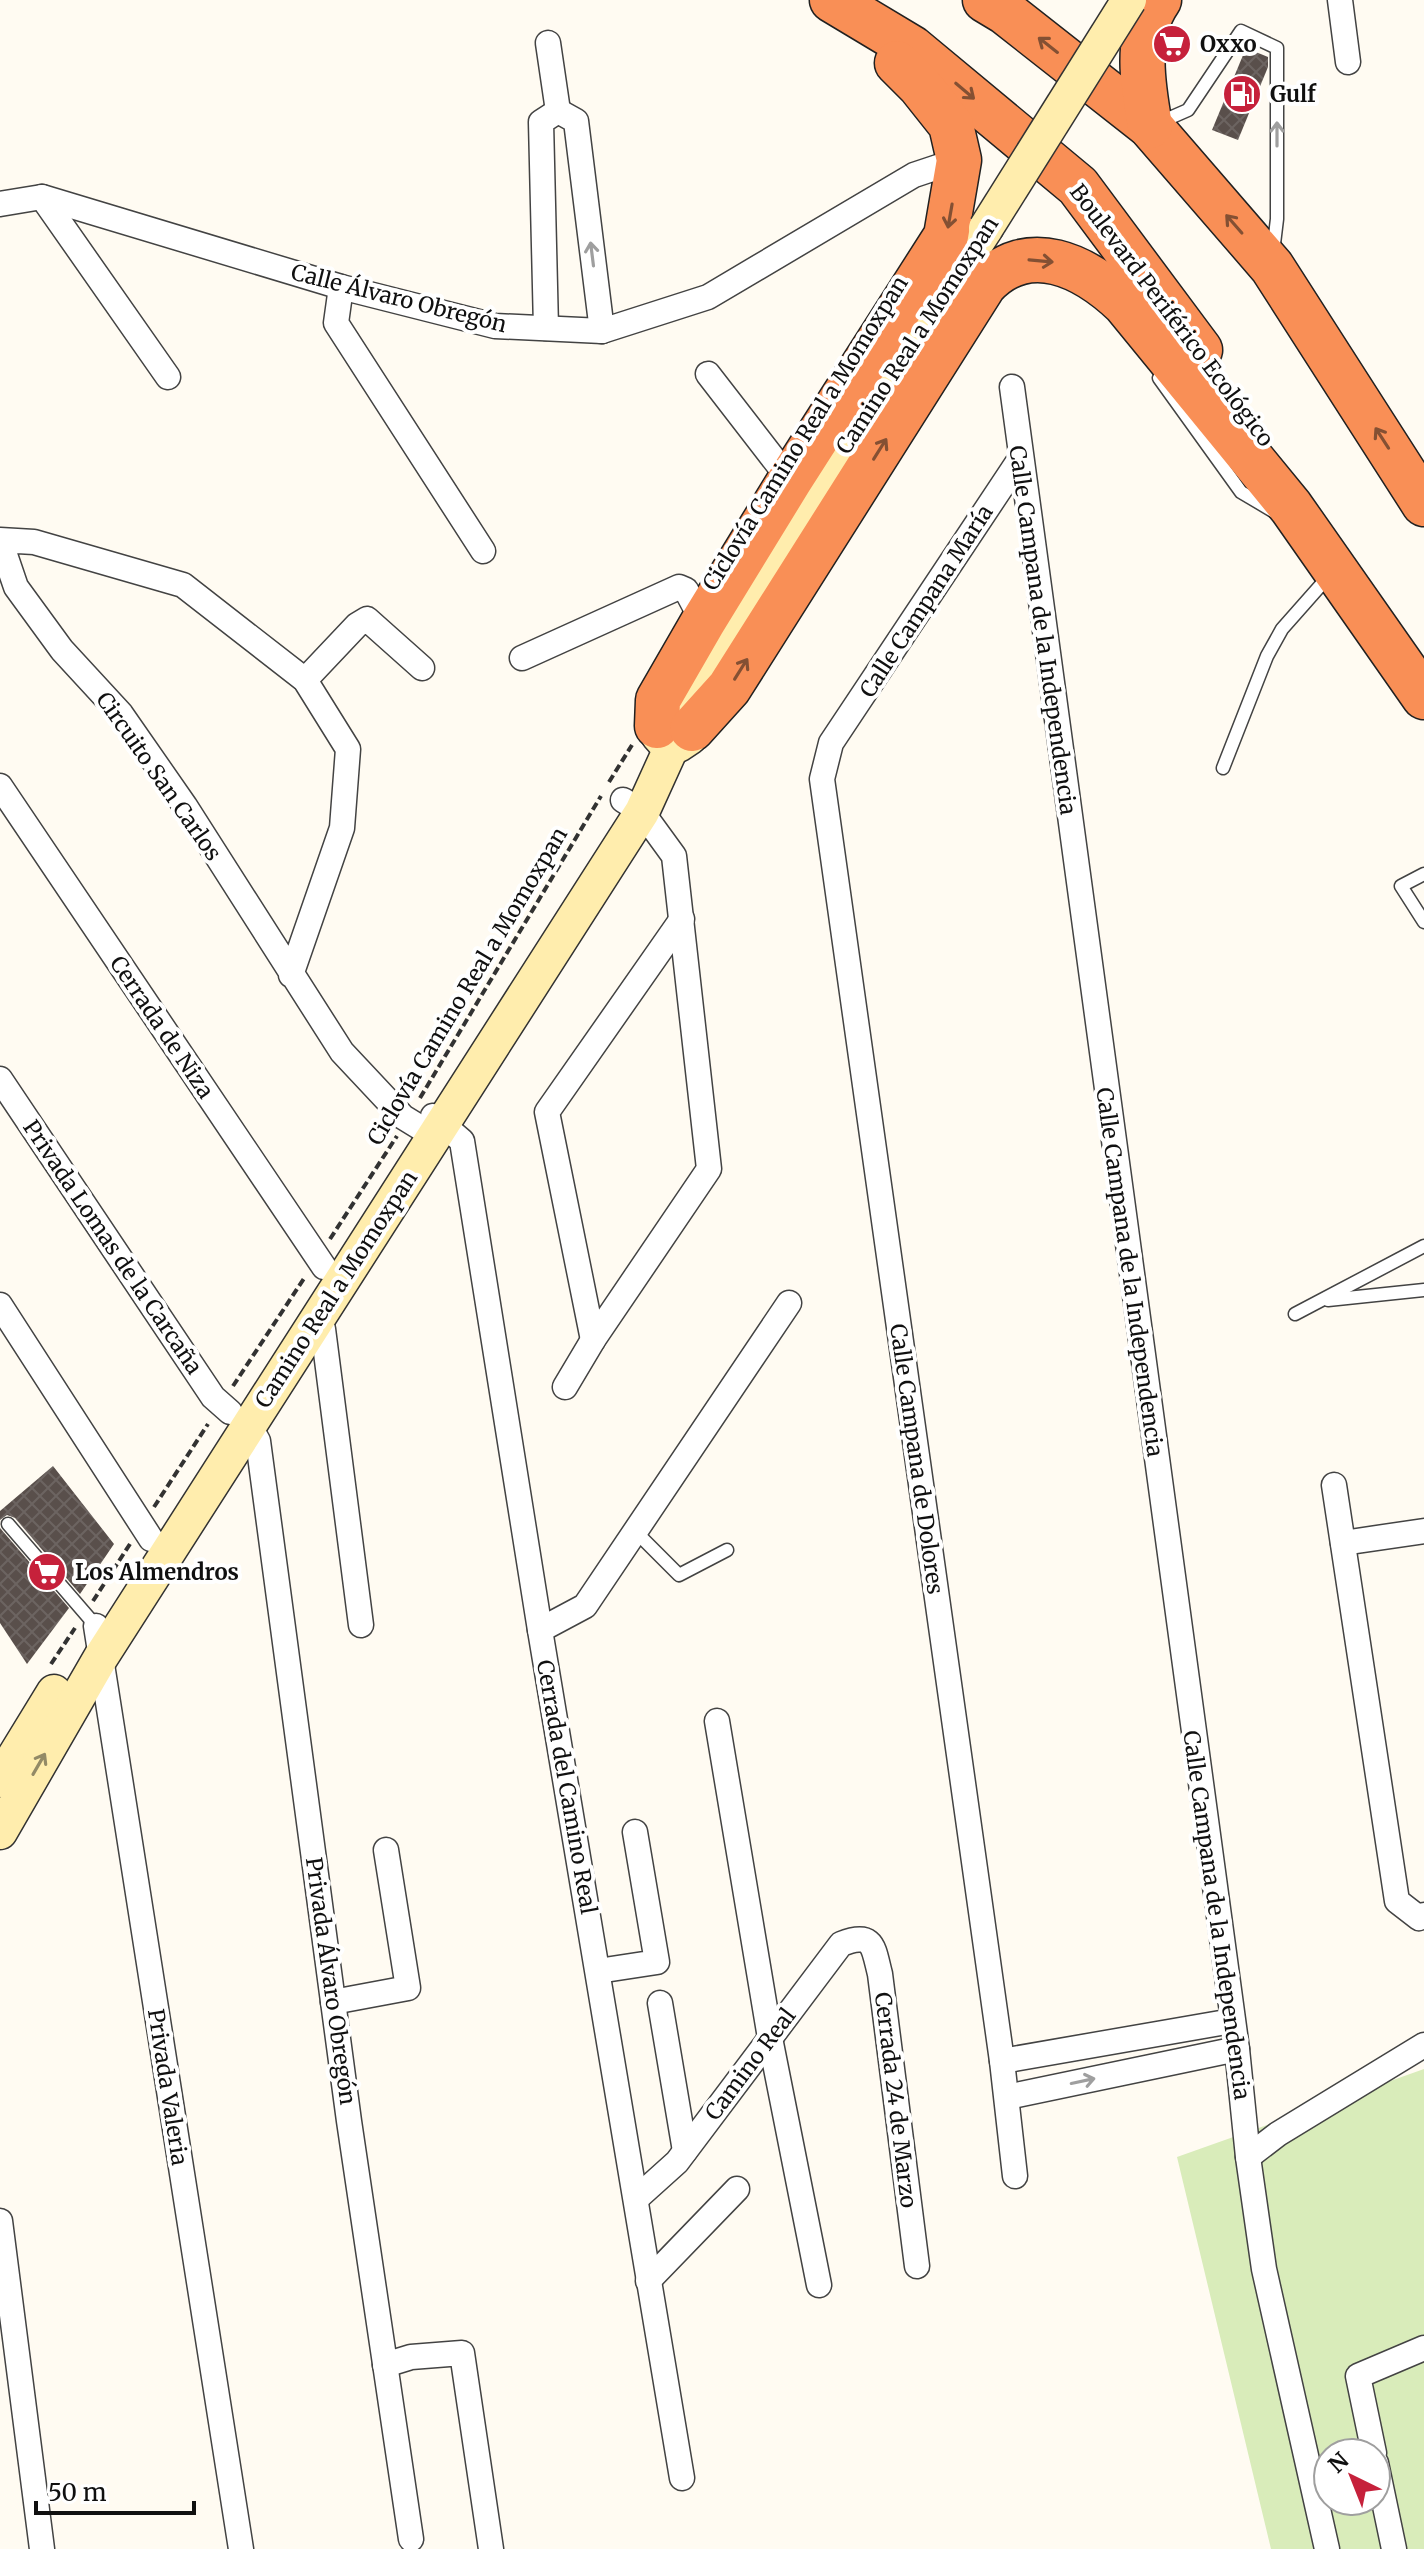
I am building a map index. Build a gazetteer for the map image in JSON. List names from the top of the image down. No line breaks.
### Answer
{"streets":{"highway":["Boulevard Periférico Ecológico"],"street":["Calle Álvaro Obregón","Camino Real a Momoxpan","Calle Campana María","Calle Campana de la Independencia","Circuito San Carlos","Cerrada de Niza","Privada Lomas de la Carcaña","Calle Campana de Dolores","Cerrada del Camino Real","Privada Álvaro Obregón","Camino Real","Privada Valeria","Cerrada 24 de Marzo"],"path":["Ciclovía Camino Real a Momoxpan"]},"crossings":[["Camino Real a Momoxpan","Ciclovía Camino Real a Momoxpan"],["Camino Real a Momoxpan","Circuito San Carlos"],["Camino Real a Momoxpan","Cerrada de Niza"],["Camino Real a Momoxpan","Privada Lomas de la Carcaña"],["Camino Real a Momoxpan","Cerrada del Camino Real"],["Camino Real a Momoxpan","Privada Álvaro Obregón"],["Camino Real a Momoxpan","Privada Valeria"],["Ciclovía Camino Real a Momoxpan","Circuito San Carlos"],["Ciclovía Camino Real a Momoxpan","Cerrada de Niza"],["Ciclovía Camino Real a Momoxpan","Privada Lomas de la Carcaña"],["Ciclovía Camino Real a Momoxpan","Cerrada del Camino Real"],["Ciclovía Camino Real a Momoxpan","Privada Álvaro Obregón"],["Ciclovía Camino Real a Momoxpan","Privada Valeria"],["Calle Campana María","Calle Campana de la Independencia"],["Calle Campana María","Calle Campana de Dolores"],["Circuito San Carlos","Cerrada del Camino Real"],["Privada Lomas de la Carcaña","Privada Álvaro Obregón"],["Cerrada del Camino Real","Camino Real"],["Camino Real","Cerrada 24 de Marzo"]],"places":{"supermarket":["Oxxo","Los Almendros"],"fuel station":["Gulf"]},"scale_bar":"50 m","north":"top left"}
